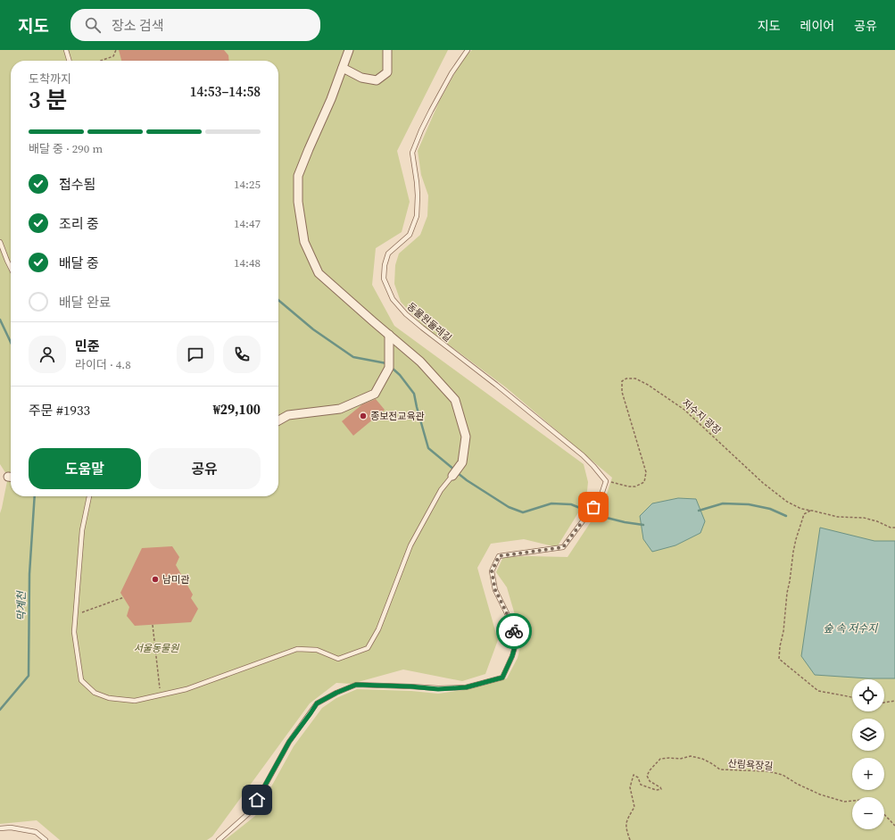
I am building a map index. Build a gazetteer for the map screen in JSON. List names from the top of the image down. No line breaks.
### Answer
{"streets":{"lane":["동물원둘레길"],"path":["저수지 광장","산림욕장길"]},"crossings":[["동물원둘레길","저수지 광장"]],"water":["막계천","숲 속 저수지"],"parks":["서울동물원"],"places":["종보전교육관","남미관"],"page":{"header":"지도","search":"장소 검색","nav":["지도","레이어","공유"],"heading":["3 분","도착까지","14:53–14:58"],"panel":["민준","라이더 · 4.8","주문 #1933","₩29,100"],"bar":"배달 중 · 290 m","list":[["접수됨","14:25"],["조리 중","14:47"],["배달 중","14:48"],"배달 완료"],"buttons":["도움말","공유"],"map_buttons":["+","−"]}}
